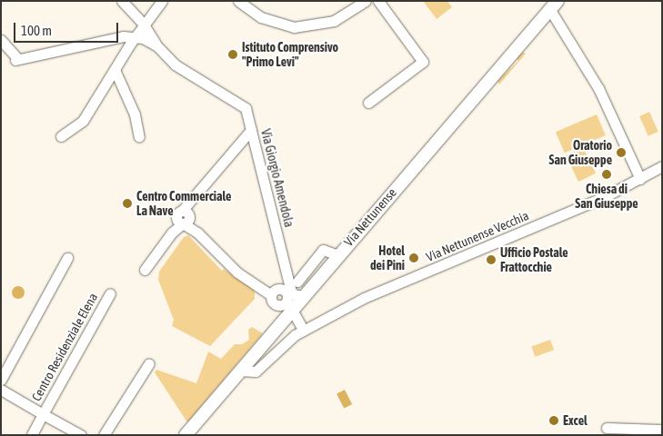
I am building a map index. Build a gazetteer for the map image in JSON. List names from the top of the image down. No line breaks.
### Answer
{"streets":{"main road":["Via Nettunense"],"street":["Via Giorgio Amendola","Via Nettunense Vecchia","Centro Residenziale Elena"]},"crossings":[["Via Giorgio Amendola","Via Nettunense"],["Via Nettunense","Via Nettunense Vecchia"]],"places":["Istituto Comprensivo \"Primo Levi\"","Oratorio San Giuseppe","Chiesa di San Giuseppe","Centro Commerciale La Nave","Hotel dei Pini","Ufficio Postale Frattocchie","Excel"],"scale_bar":"100 m"}
